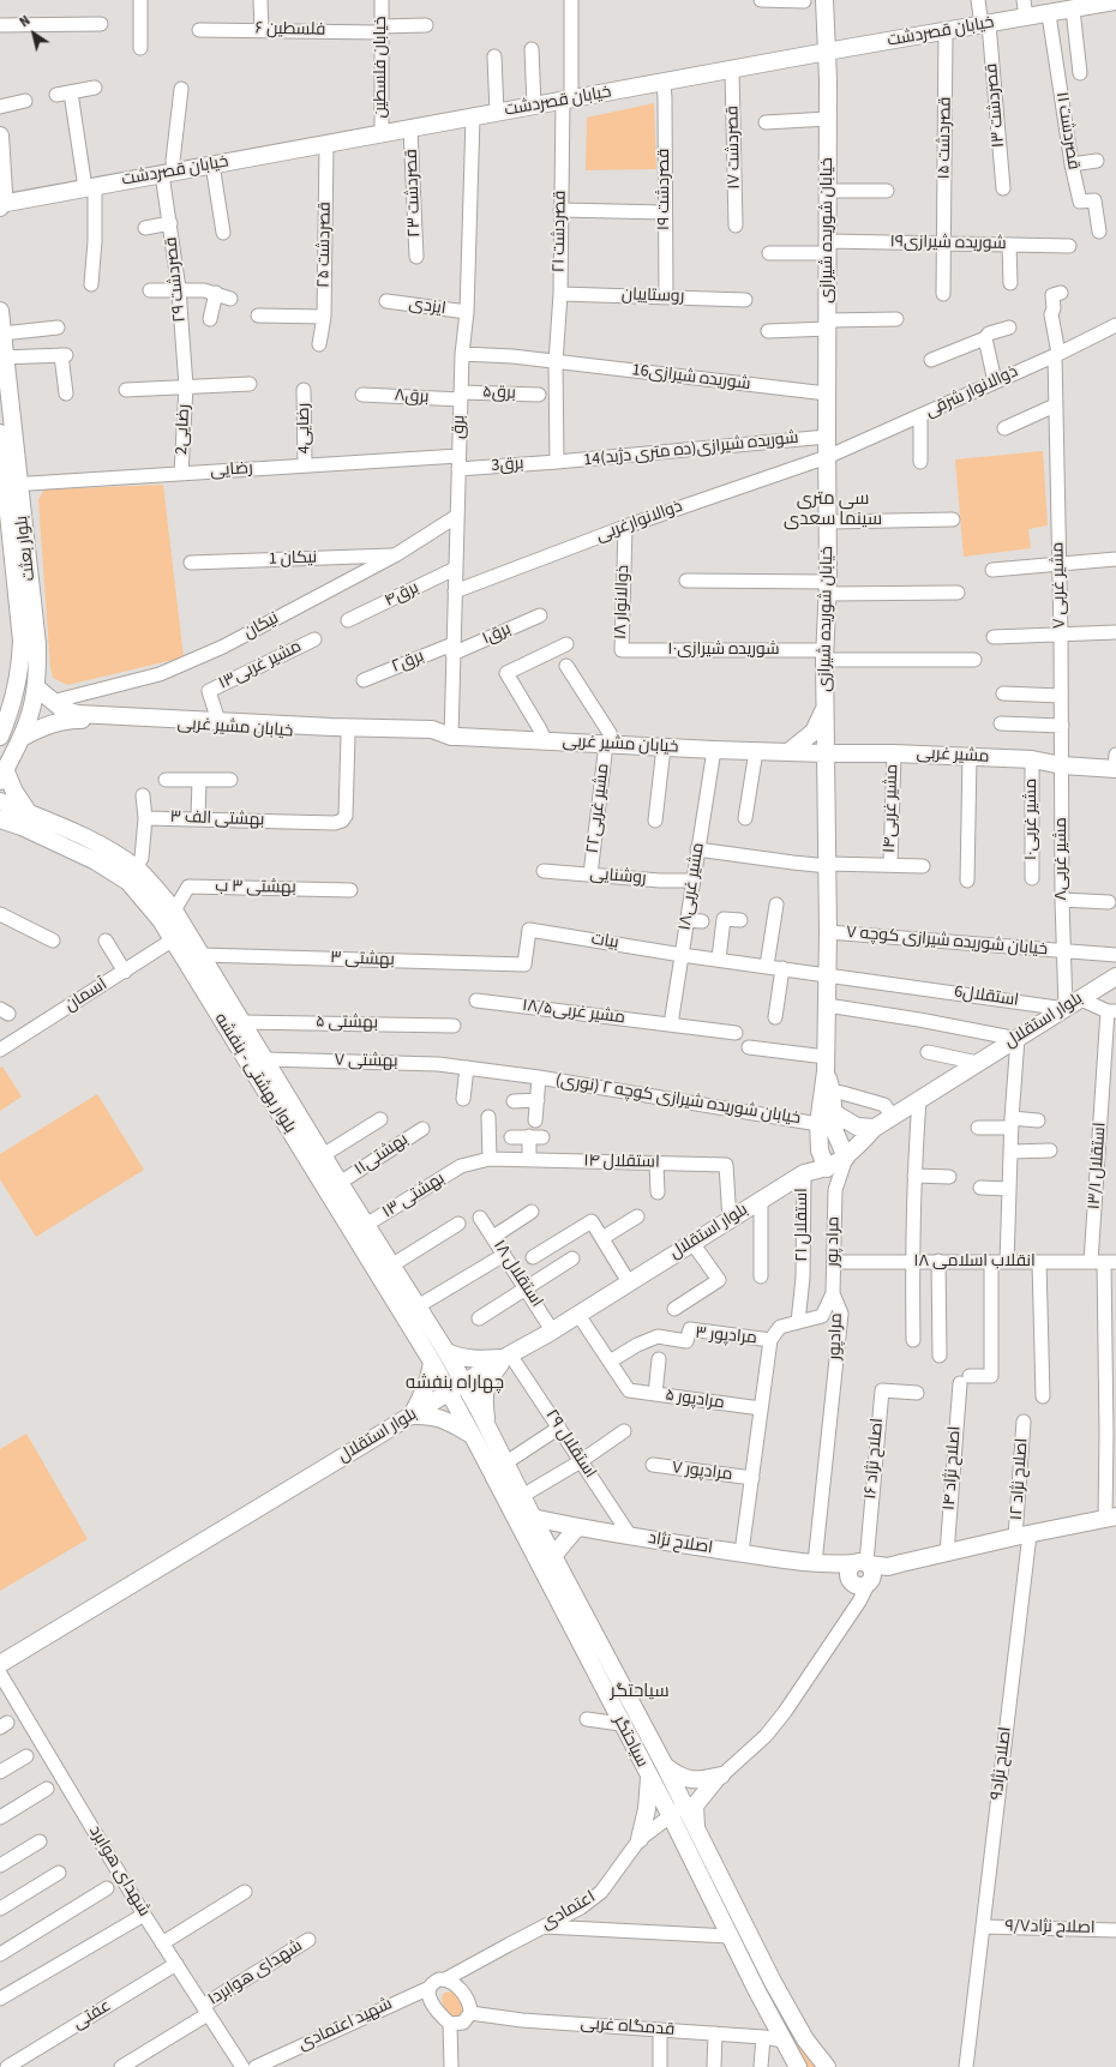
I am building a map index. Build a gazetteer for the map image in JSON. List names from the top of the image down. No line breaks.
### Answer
{"streets":{"main road":["خیابان قصردشت","خیابان شوریده شیرازی","بلوار بعثت","خیابان مشیر غربی","مشیر غربی","بلوار استقلال","بلوار بهشتی - بنفشه","اصلاح نژاد","سیاحتگر"],"street":["فلسطین ۶","خیابان فلسطین","قصردشت ۱۳","قصردشت ۱۱","قصردشت ۱۵","قصردشت ۱۷","قصردشت ۱۹","قصردشت ۲۳","قصردشت ۲۱","شوریده شیرازی۱۹","قصردشت ۲۵","قصردشت ۲۹","روستاییان","ایزدی","شوریده شیرازی16","ذوالانوار شرقی","برق۵","برق۸","برق","4رضایی","2رضایی","14شوریده شیرازی(ده متری دژبد)","3برق","رضایی","ذوالانوارغربی","نیکان 1","مشیر غربی ۷","برق۴","ذوالانوار ۱۸","نیکان","برق۱","۱۰شوریده شیرازی","برق۲","مشیر غربی۱۳","مشیر غربی۲۲","مشیر غربی۱۴","بهشتی الف ۳","۱۰مشیر غربی","مشیر غربی۸","روشنایی","مشیر غربی۱۸","بهشتی ۳ ب","بیات","خیابان شوریده شیرازی کوچه ۷","بهشتی ۳","آسمان","استقلال6","مشیر غربی۱۸/۵","بهشتی ۵","بهشتی ۷","خیابان شوریده شیرازی کوچه ۲ (نوری)","بهشتی۱۱","استقلال ۱۴","۱۳/۱ استقلال","بهشتی ۱۳","۲۱ استقلال","مراد پور","۱۸ انقلاب اسلامی","استقلال ۱۸","۳ مرادپور","مرادپور","۵ مرادپور","۲۹ استقلال","۱۶ اصلاح نژاد","۱۴ اصلاح نژاد","۷ مرادپور","۱۲ اصلاح نژاد","اصلاح نژاد۹","شهدای هوابرد","اعتمادی","اصلاح نژاد۹/۷","شهدای هوابرد۱","عفتی","شهید اعتمادی","قدمگاه غربی"]},"crossings":[["فلسطین ۶","خیابان فلسطین"],["خیابان قصردشت","خیابان فلسطین"],["خیابان قصردشت","قصردشت ۱۳"],["خیابان قصردشت","قصردشت ۱۱"],["خیابان قصردشت","قصردشت ۱۵"],["خیابان قصردشت","قصردشت ۱۷"],["خیابان قصردشت","قصردشت ۱۹"],["خیابان قصردشت","قصردشت ۲۳"],["خیابان قصردشت","خیابان شوریده شیرازی"],["خیابان قصردشت","قصردشت ۲۱"],["خیابان قصردشت","قصردشت ۲۵"],["خیابان قصردشت","قصردشت ۲۹"],["خیابان قصردشت","برق"],["قصردشت ۱۵","شوریده شیرازی۱۹"],["قصردشت ۱۹","روستاییان"],["خیابان شوریده شیرازی","شوریده شیرازی۱۹"],["خیابان شوریده شیرازی","شوریده شیرازی16"],["خیابان شوریده شیرازی","ذوالانوار شرقی"],["خیابان شوریده شیرازی","14شوریده شیرازی(ده متری دژبد)"],["خیابان شوریده شیرازی","ذوالانوارغربی"],["خیابان شوریده شیرازی","۱۰شوریده شیرازی"],["خیابان شوریده شیرازی","مشیر غربی"],["خیابان شوریده شیرازی","بیات"],["خیابان شوریده شیرازی","خیابان شوریده شیرازی کوچه ۷"],["خیابان شوریده شیرازی","استقلال6"],["خیابان شوریده شیرازی","بلوار استقلال"],["خیابان شوریده شیرازی","خیابان شوریده شیرازی کوچه ۲ (نوری)"],["خیابان شوریده شیرازی","مراد پور"],["قصردشت ۲۱","روستاییان"],["قصردشت ۲۱","شوریده شیرازی16"],["قصردشت ۲۱","14شوریده شیرازی(ده متری دژبد)"],["قصردشت ۲۱","3برق"],["قصردشت ۲۹","2رضایی"],["ایزدی","برق"],["شوریده شیرازی16","برق"],["ذوالانوار شرقی","ذوالانوارغربی"],["ذوالانوار شرقی","مشیر غربی ۷"],["برق۵","برق۸"],["برق۵","برق"],["برق۸","برق"],["برق","3برق"],["برق","رضایی"],["برق","ذوالانوارغربی"],["برق","برق۴"],["برق","نیکان"],["برق","برق۱"],["برق","برق۲"],["برق","خیابان مشیر غربی"],["4رضایی","رضایی"],["2رضایی","رضایی"],["14شوریده شیرازی(ده متری دژبد)","3برق"],["3برق","رضایی"],["رضایی","بلوار بعثت"],["ذوالانوارغربی","ذوالانوار ۱۸"],["بلوار بعثت","خیابان مشیر غربی"],["نیکان 1","نیکان"],["مشیر غربی ۷","مشیر غربی"],["مشیر غربی ۷","مشیر غربی۸"],["ذوالانوار ۱۸","۱۰شوریده شیرازی"],["نیکان","خیابان مشیر غربی"],["برق۱","برق۲"],["مشیر غربی۱۳","خیابان مشیر غربی"],["خیابان مشیر غربی","مشیر غربی"],["خیابان مشیر غربی","مشیر غربی۲۲"],["خیابان مشیر غربی","بهشتی الف ۳"],["خیابان مشیر غربی","مشیر غربی۱۸"],["مشیر غربی","مشیر غربی۱۴"],["مشیر غربی","۱۰مشیر غربی"],["مشیر غربی","مشیر غربی۸"],["مشیر غربی۲۲","روشنایی"],["بهشتی الف ۳","بلوار بهشتی - بنفشه"],["مشیر غربی۸","خیابان شوریده شیرازی کوچه ۷"],["مشیر غربی۸","استقلال6"],["مشیر غربی۸","بلوار استقلال"],["روشنایی","مشیر غربی۱۸"],["مشیر غربی۱۸","بیات"],["مشیر غربی۱۸","مشیر غربی۱۸/۵"],["بهشتی ۳ ب","بلوار بهشتی - بنفشه"],["بیات","بهشتی ۳"],["بیات","استقلال6"],["بهشتی ۳","بلوار بهشتی - بنفشه"],["آسمان","بلوار بهشتی - بنفشه"],["استقلال6","بلوار استقلال"],["بلوار استقلال","بلوار بهشتی - بنفشه"],["بلوار استقلال","استقلال ۱۴"],["بلوار استقلال","۲۱ استقلال"],["بلوار استقلال","مراد پور"],["بلوار استقلال","استقلال ۱۸"],["بلوار استقلال","۲۹ استقلال"],["بلوار استقلال","سیاحتگر"],["بهشتی ۵","بلوار بهشتی - بنفشه"],["بهشتی ۷","بلوار بهشتی - بنفشه"],["بهشتی ۷","خیابان شوریده شیرازی کوچه ۲ (نوری)"],["بلوار بهشتی - بنفشه","بهشتی۱۱"],["بلوار بهشتی - بنفشه","بهشتی ۱۳"],["بلوار بهشتی - بنفشه","سیاحتگر"],["استقلال ۱۴","بهشتی ۱۳"],["۱۳/۱ استقلال","۱۸ انقلاب اسلامی"],["۲۱ استقلال","مرادپور"],["مراد پور","۱۸ انقلاب اسلامی"],["مراد پور","مرادپور"],["۱۸ انقلاب اسلامی","۱۴ اصلاح نژاد"],["۳ مرادپور","مرادپور"],["۳ مرادپور","۵ مرادپور"],["مرادپور","اصلاح نژاد"],["۲۹ استقلال","اصلاح نژاد"],["۱۲ اصلاح نژاد","اصلاح نژاد۹"],["اصلاح نژاد","سیاحتگر"],["سیاحتگر","اعتمادی"],["سیاحتگر","قدمگاه غربی"],["اصلاح نژاد۹","اصلاح نژاد۹/۷"],["شهدای هوابرد","شهدای هوابرد۱"],["شهدای هوابرد","عفتی"],["اعتمادی","شهید اعتمادی"],["اعتمادی","قدمگاه غربی"],["شهید اعتمادی","قدمگاه غربی"]],"districts":["سی متری سینما سعدی","چهاراه بنفشه","سیاحتگر"],"north":"top left"}
